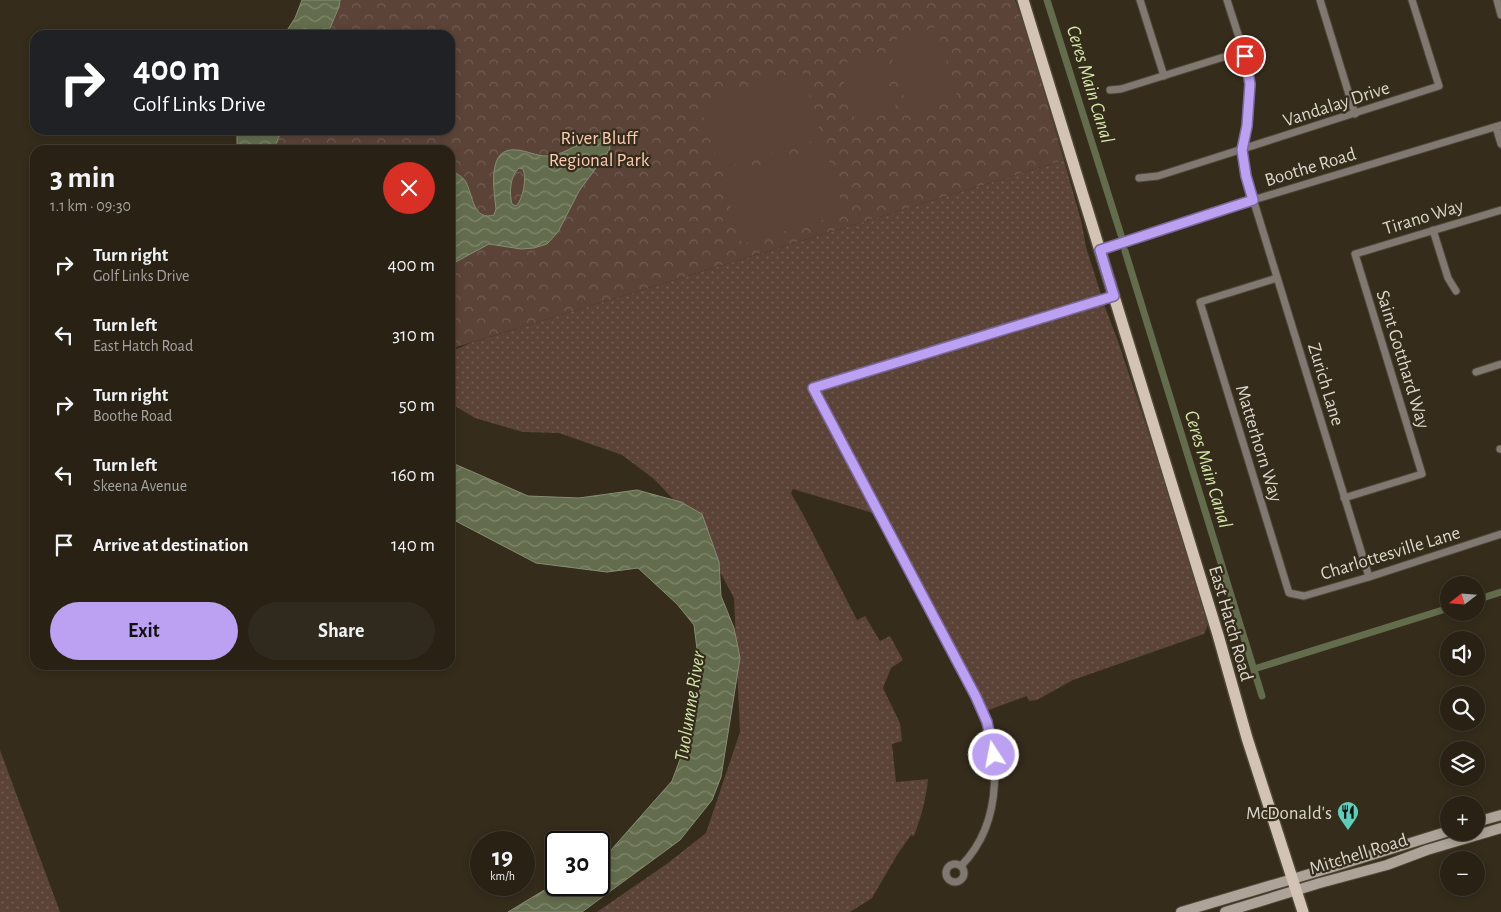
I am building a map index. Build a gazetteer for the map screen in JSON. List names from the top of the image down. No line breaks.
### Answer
{"streets":{"main road":["East Hatch Road","Mitchell Road"],"street":["Vandalay Drive","Boothe Road","Tirano Way","Saint Gotthard Way","Zurich Lane","Matterhorn Way","Charlottesville Lane"]},"crossings":[["Vandalay Drive","Zurich Lane"],["Boothe Road","Zurich Lane"],["Boothe Road","East Hatch Road"],["Tirano Way","Saint Gotthard Way"],["Saint Gotthard Way","Zurich Lane"],["Zurich Lane","Matterhorn Way"],["Zurich Lane","Charlottesville Lane"],["Matterhorn Way","Charlottesville Lane"],["East Hatch Road","Mitchell Road"]],"water":["Ceres Main Canal","Tuolumne River"],"parks":["River Bluff Regional Park"],"places":{"restaurant":["McDonald's"]},"north":"left","page":{"turn":["400 m","Golf Links Drive"],"heading":["3 min","1.1 km · 09:30"],"list":[{"name":"Turn right","note":"Golf Links Drive","value":"400 m"},{"name":"Turn left","note":"East Hatch Road","value":"310 m"},{"name":"Turn right","note":"Boothe Road","value":"50 m"},{"name":"Turn left","note":"Skeena Avenue","value":"160 m"},{"name":"Arrive at destination","value":"140 m"}],"map_buttons":["+","−"],"buttons":["Exit","Share"],"speed":"19 km/h","limit":"30"}}
